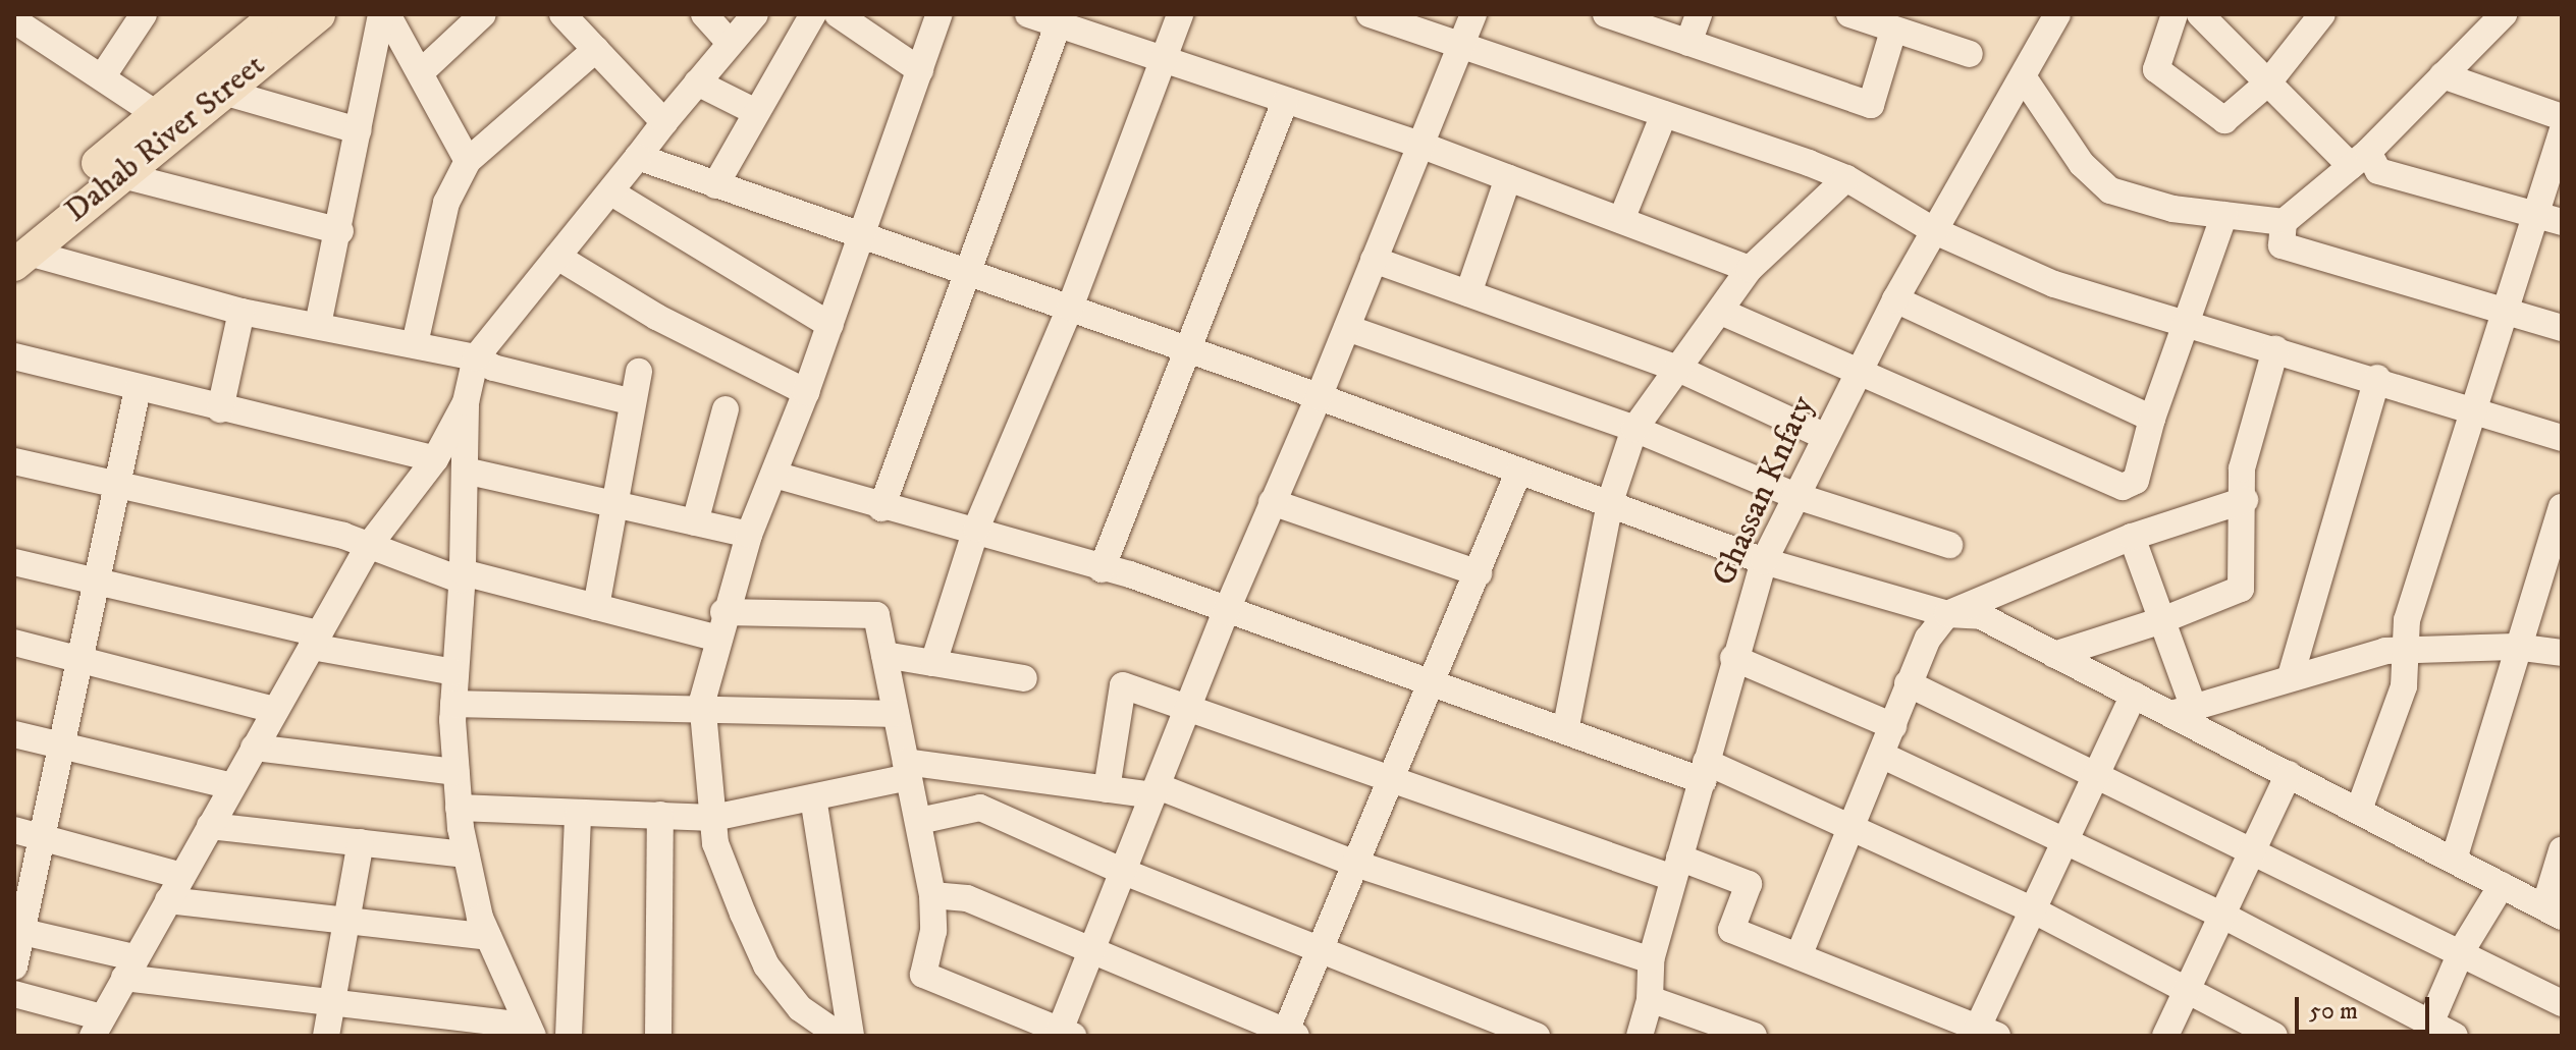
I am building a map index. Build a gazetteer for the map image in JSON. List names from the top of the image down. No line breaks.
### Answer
{"streets":{"main road":["Dahab River Street"],"street":["Ghassan Knfaty"]},"scale_bar":"50 m"}
